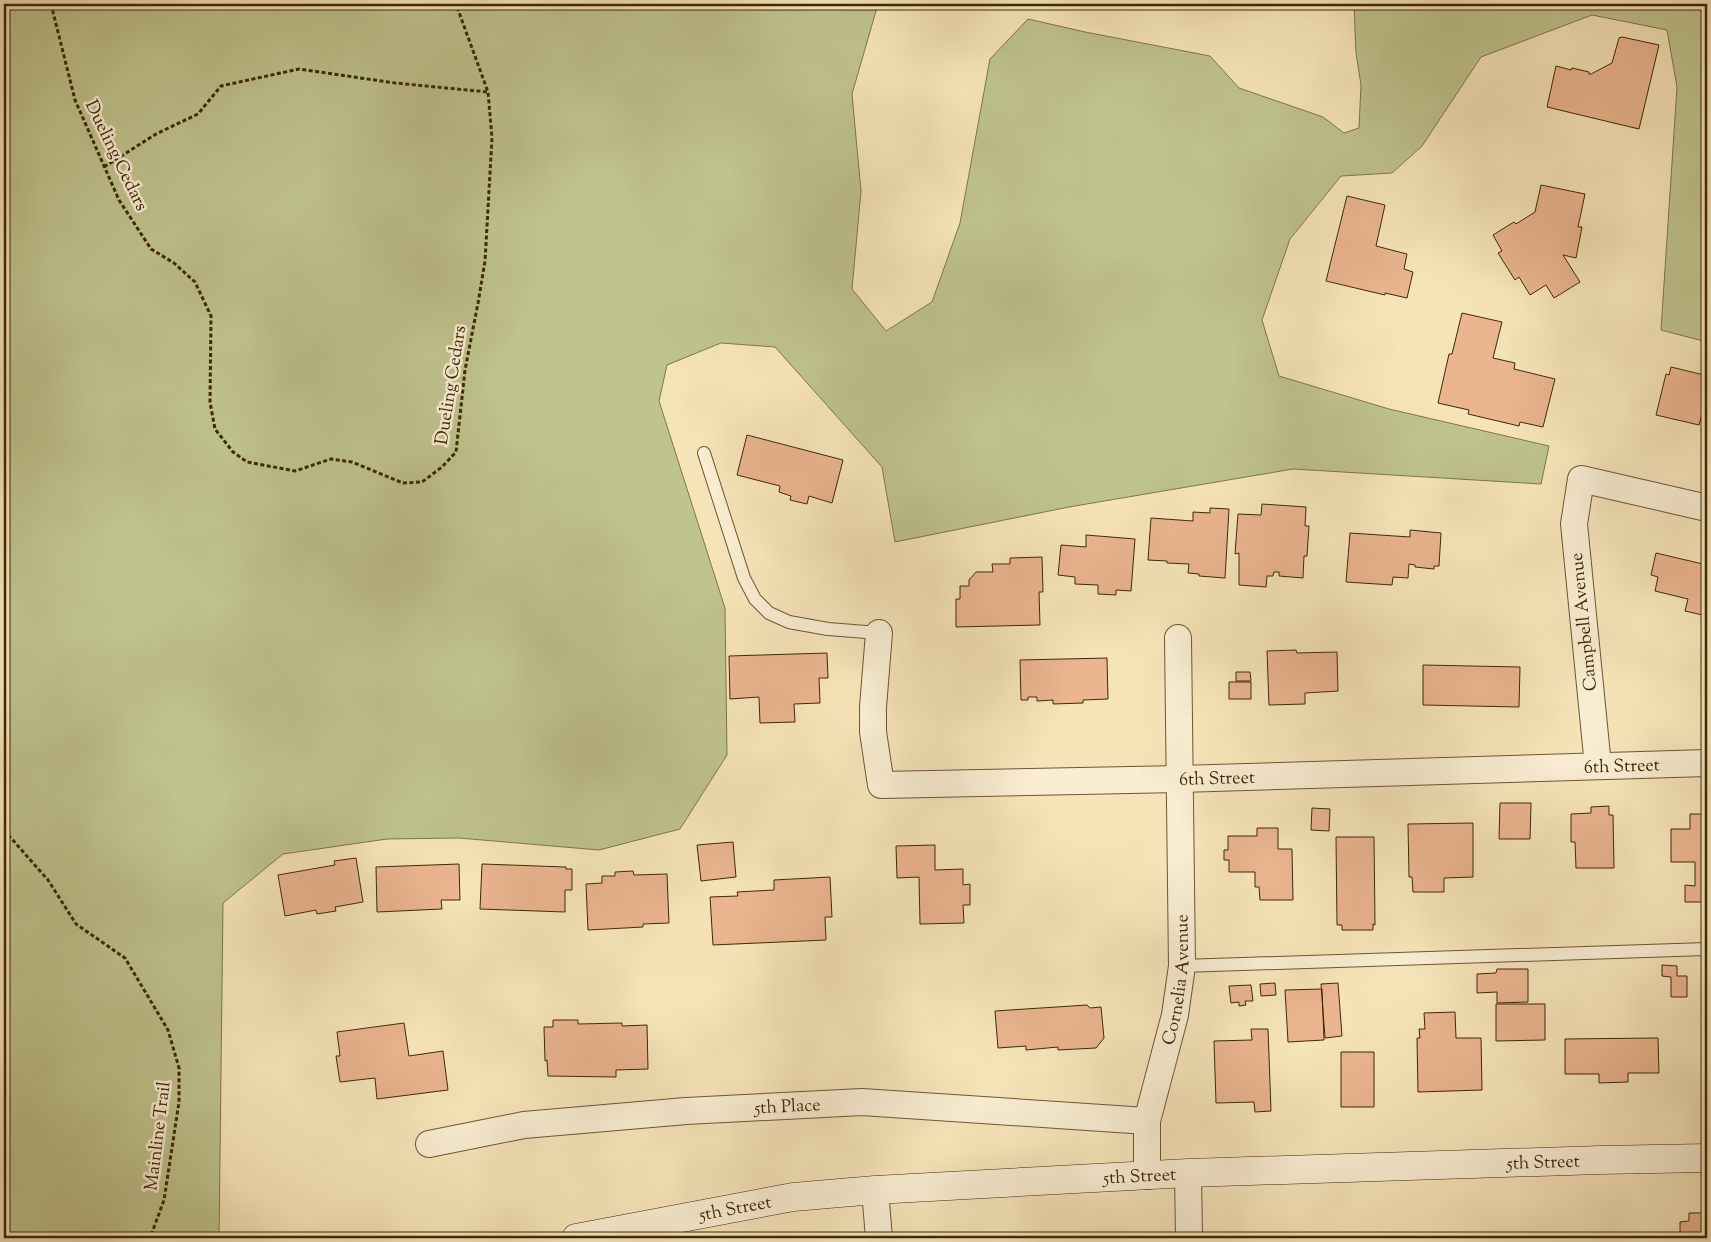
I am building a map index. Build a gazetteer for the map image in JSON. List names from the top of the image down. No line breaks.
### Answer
{"streets":{"main road":["5th Street"],"street":["Campbell Avenue","6th Street","Cornelia Avenue","5th Place"],"path":["Dueling Cedars","Mainline Trail"]},"crossings":[["Campbell Avenue","6th Street"],["6th Street","Cornelia Avenue"],["Cornelia Avenue","5th Place"],["Cornelia Avenue","5th Street"]]}
